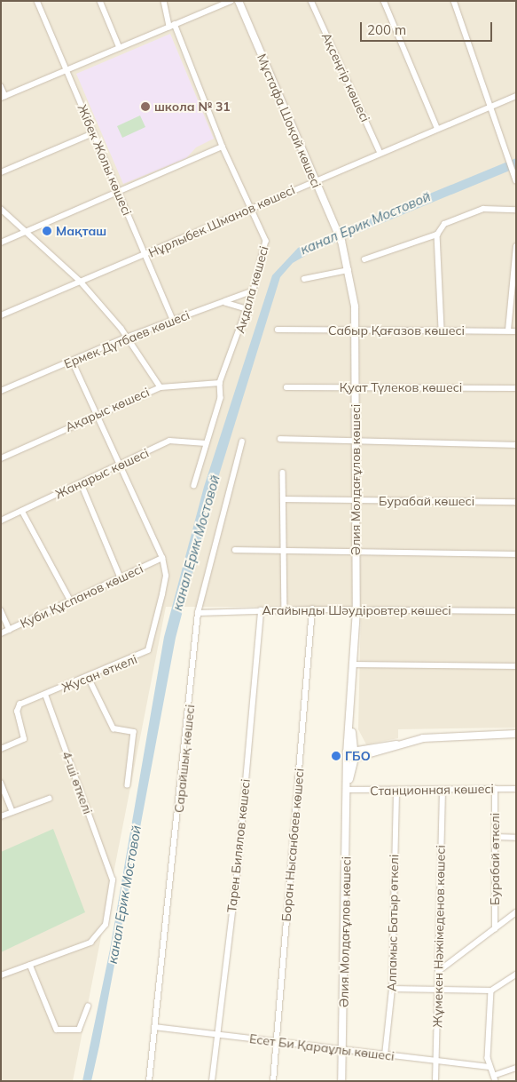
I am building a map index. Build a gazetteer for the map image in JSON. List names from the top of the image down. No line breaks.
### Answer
{"streets":{"main road":["Мұстафа Шоқай көшесi","Әлия Молдағұлов көшесі"],"street":["Ақсеңгір көшесі","Жібек Жолы көшесі","Нұрлыбек Шманов көшесі","Ақдала көшесі","Сабыр Қағазов көшесі","Ермек Дүтбаев көшесi","Қуат Түлеков көшесі","Ақарыс көшесi","Жанарыс көшесі","Бурабай көшесi","Куби Құспанов көшесi","Агайынды Шәудіровтер көшесi","Жусан өткелі","Сарайшық көшесі","4-шi өткелi","Станционная көшесі","Боран Нысанбаев көшесі","Тарен Билялов көшесі","Бурабай өткелі","Алпамыс Батыр өткелі","Жұмекен Нәжімеденов көшесі","Есет Би Қараұлы көшесі"]},"crossings":[["Ақсеңгір көшесі","Нұрлыбек Шманов көшесі"],["Мұстафа Шоқай көшесi","Нұрлыбек Шманов көшесі"],["Мұстафа Шоқай көшесi","Әлия Молдағұлов көшесі"],["Жібек Жолы көшесі","Нұрлыбек Шманов көшесі"],["Жібек Жолы көшесі","Ермек Дүтбаев көшесi"],["Нұрлыбек Шманов көшесі","Ақдала көшесі"],["Ақдала көшесі","Ермек Дүтбаев көшесi"],["Ақдала көшесі","Ақарыс көшесi"],["Ақдала көшесі","Жанарыс көшесі"],["Сабыр Қағазов көшесі","Әлия Молдағұлов көшесі"],["Қуат Түлеков көшесі","Әлия Молдағұлов көшесі"],["Әлия Молдағұлов көшесі","Бурабай көшесi"],["Әлия Молдағұлов көшесі","Агайынды Шәудіровтер көшесi"],["Әлия Молдағұлов көшесі","Станционная көшесі"],["Әлия Молдағұлов көшесі","Есет Би Қараұлы көшесі"],["Куби Құспанов көшесi","Жусан өткелі"],["Агайынды Шәудіровтер көшесi","Сарайшық көшесі"],["Агайынды Шәудіровтер көшесi","Боран Нысанбаев көшесі"],["Агайынды Шәудіровтер көшесi","Тарен Билялов көшесі"],["Жусан өткелі","4-шi өткелi"],["Сарайшық көшесі","Есет Би Қараұлы көшесі"],["Станционная көшесі","Бурабай өткелі"],["Станционная көшесі","Алпамыс Батыр өткелі"],["Станционная көшесі","Жұмекен Нәжімеденов көшесі"],["Боран Нысанбаев көшесі","Есет Би Қараұлы көшесі"],["Тарен Билялов көшесі","Есет Би Қараұлы көшесі"],["Алпамыс Батыр өткелі","Есет Би Қараұлы көшесі"],["Жұмекен Нәжімеденов көшесі","Есет Би Қараұлы көшесі"]],"water":["канал Ерик Мостовой"],"places":["школа № 31","Мақташ","ГБО"],"scale_bar":"200 m"}
